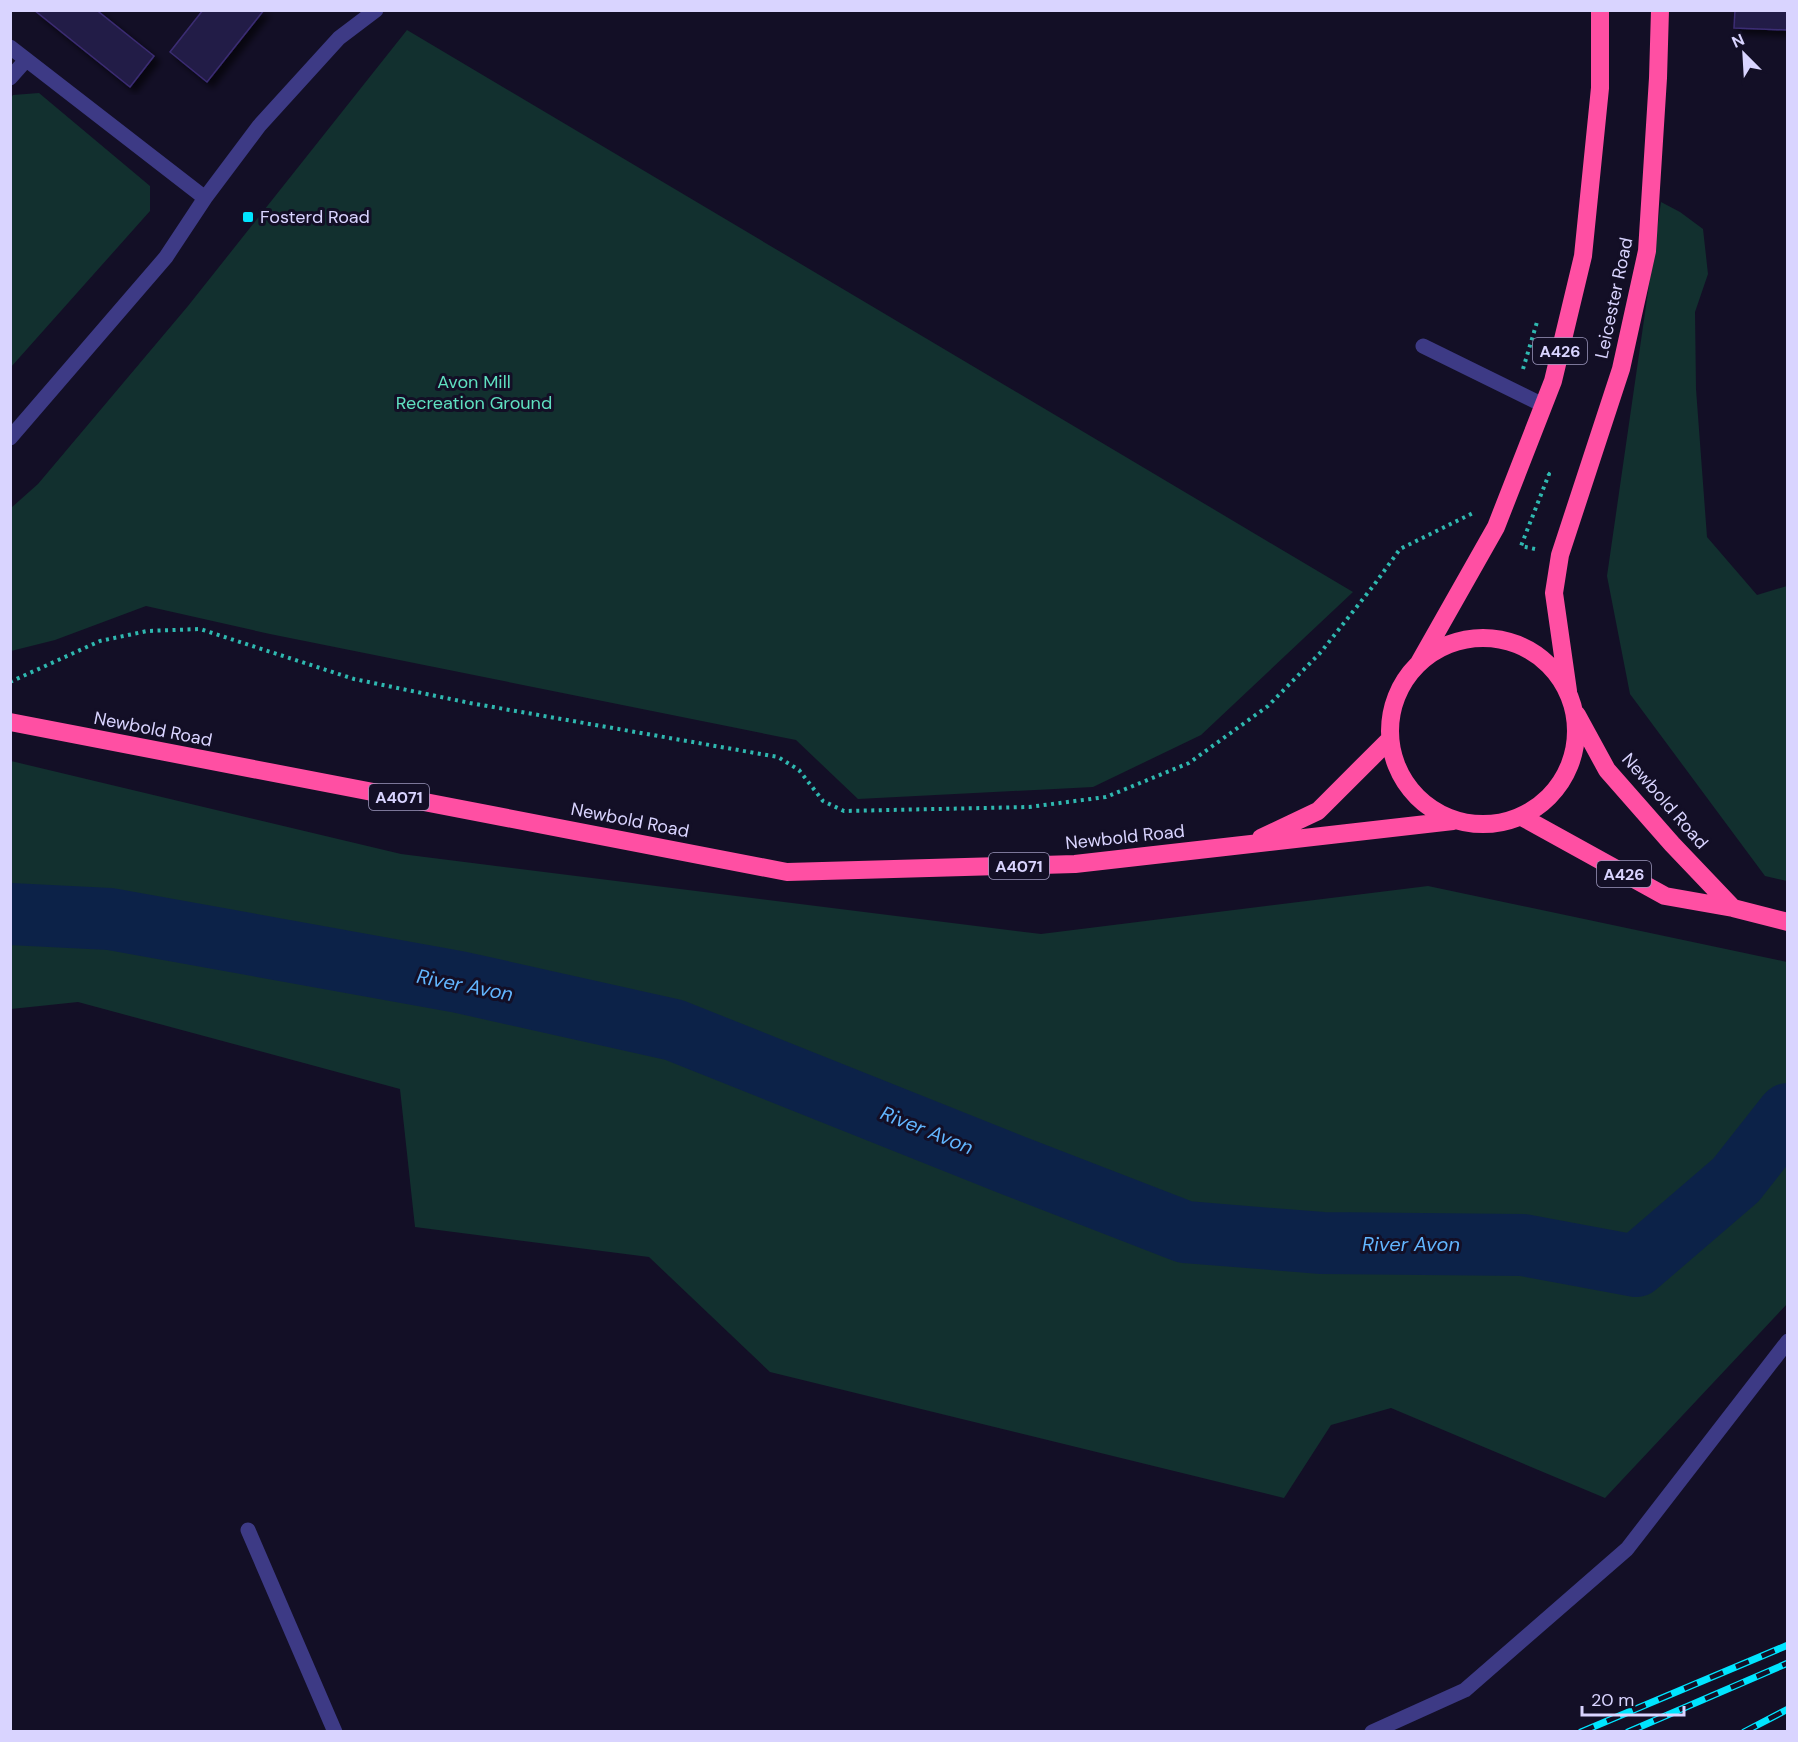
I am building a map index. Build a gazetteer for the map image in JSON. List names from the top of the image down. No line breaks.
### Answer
{"streets":{"highway":["Leicester Road","A426","Newbold Road","A4071"]},"crossings":[["Leicester Road","A426"],["Leicester Road","Newbold Road"],["A426","Newbold Road"]],"water":["River Avon"],"parks":["Avon Mill Recreation Ground"],"places":{"transit":["Fosterd Road"]},"scale_bar":"20 m","north":"top left"}
